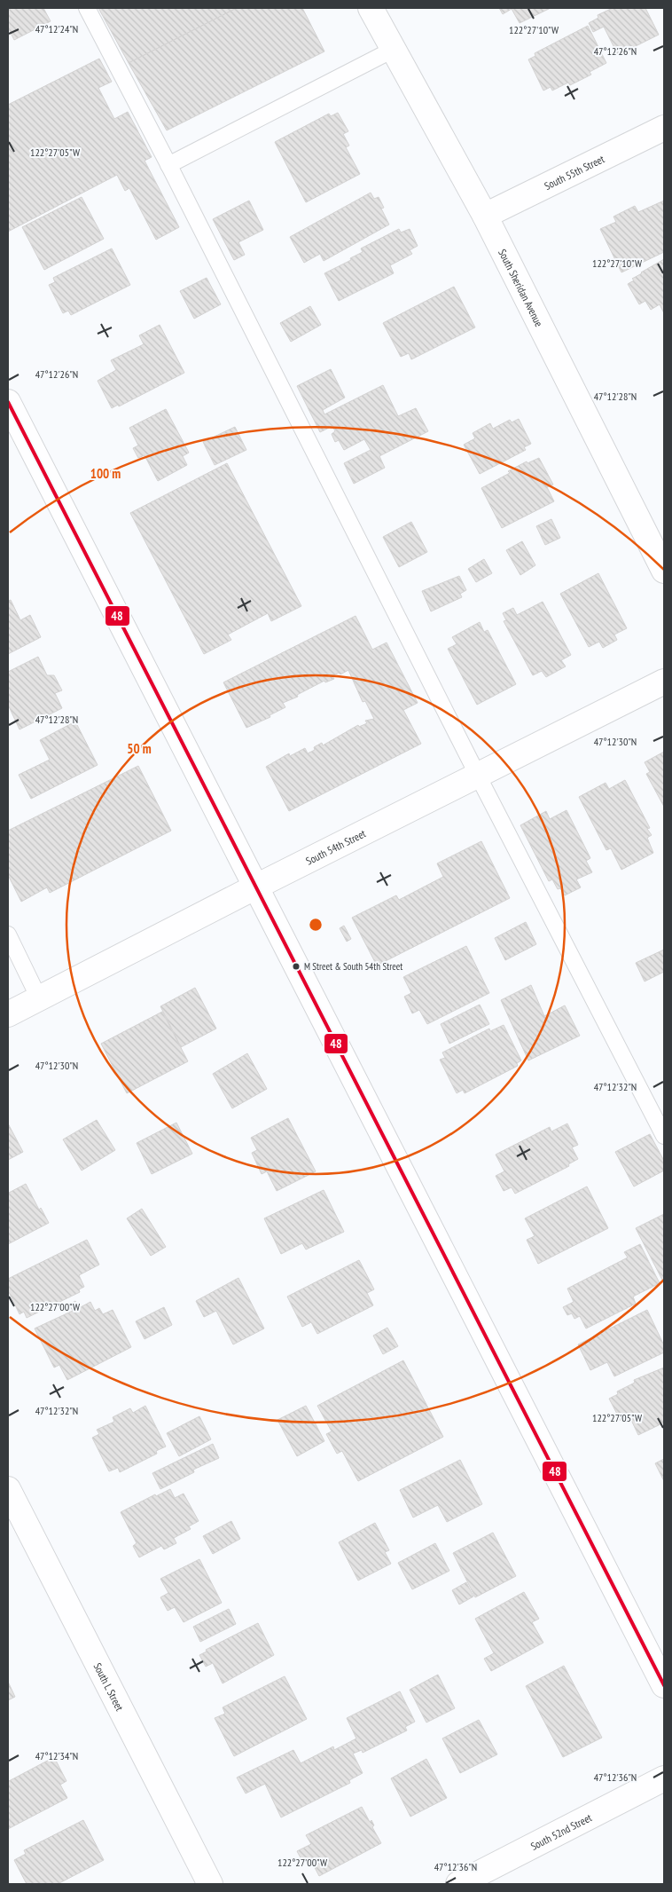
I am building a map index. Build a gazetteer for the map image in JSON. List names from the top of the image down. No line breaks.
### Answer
{"streets":{"street":["South 55th Street","South Sheridan Avenue","South 54th Street","South L Street","South 52nd Street"]},"crossings":[["South 55th Street","South Sheridan Avenue"]],"places":["M Street & South 54th Street"],"lines":["transit line 48"],"coordinates":["47°12'24\"N","122°27'10\"W","47°12'26\"N","122°27'05\"W","47°12'28\"N","47°12'30\"N","47°12'32\"N","122°27'00\"W","47°12'34\"N","47°12'36\"N"],"rings":["100 m","50 m"]}
